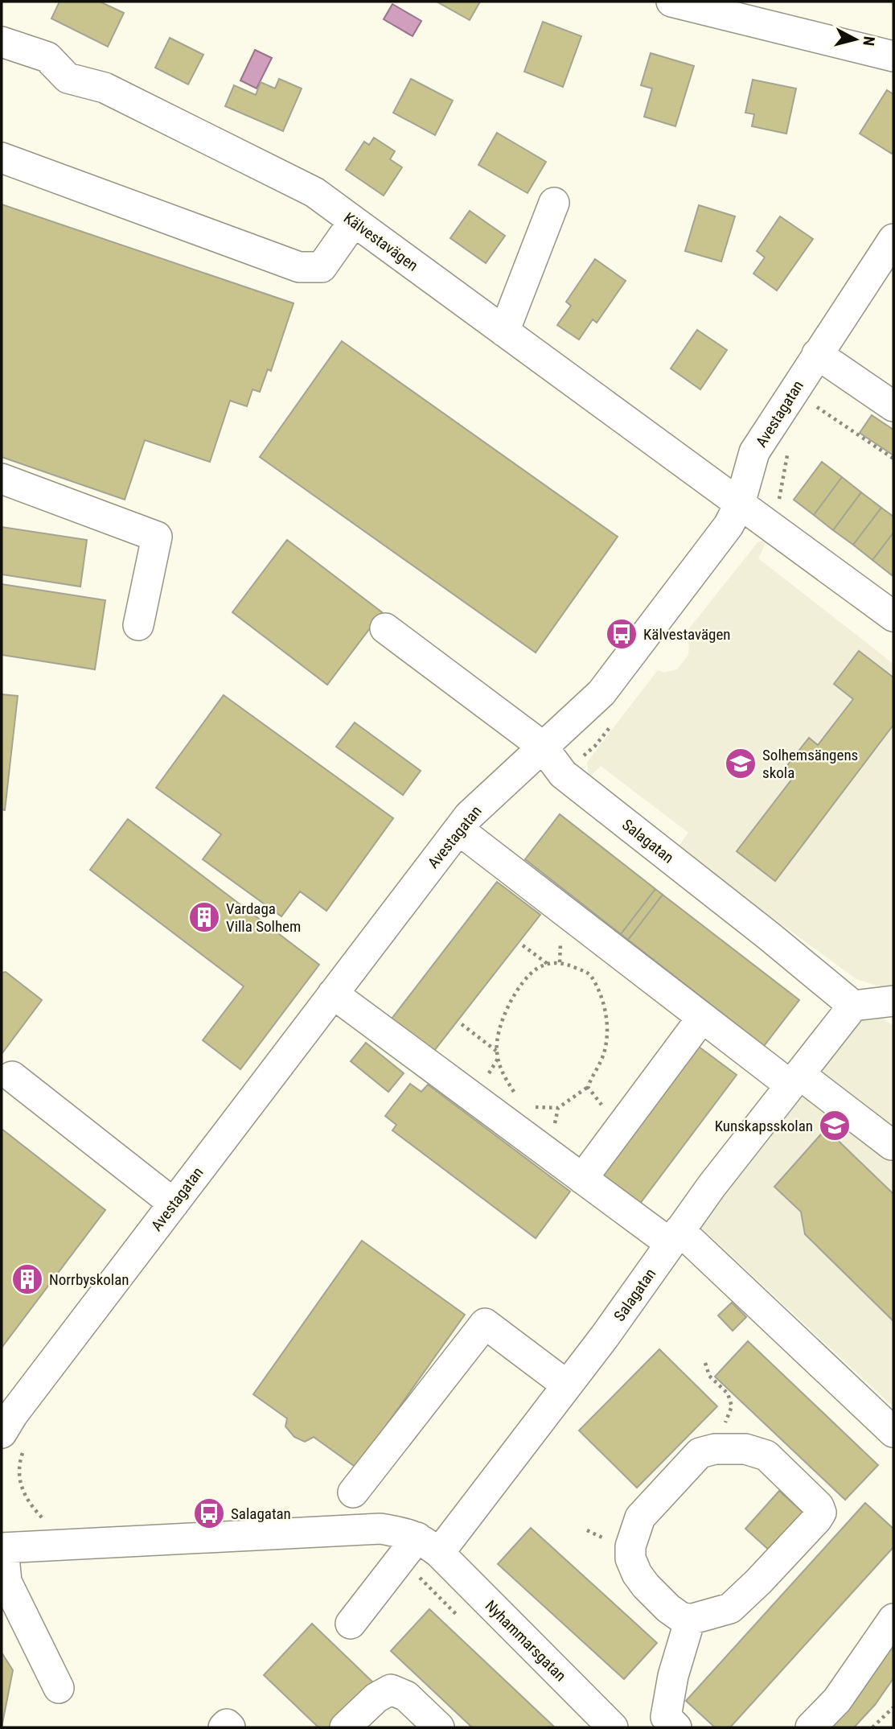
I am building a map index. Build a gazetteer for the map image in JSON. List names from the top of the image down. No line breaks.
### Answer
{"streets":{"street":["Kälvestavägen","Avestagatan","Salagatan","Nyhammarsgatan"]},"crossings":[["Kälvestavägen","Avestagatan"],["Avestagatan","Salagatan"],["Salagatan","Nyhammarsgatan"]],"places":{"bus stop":["Kälvestavägen","Salagatan"],"school or university":["Solhemsängens skola","Kunskapsskolan"],"building":["Vardaga Villa Solhem","Norrbyskolan"]},"north":"right"}
